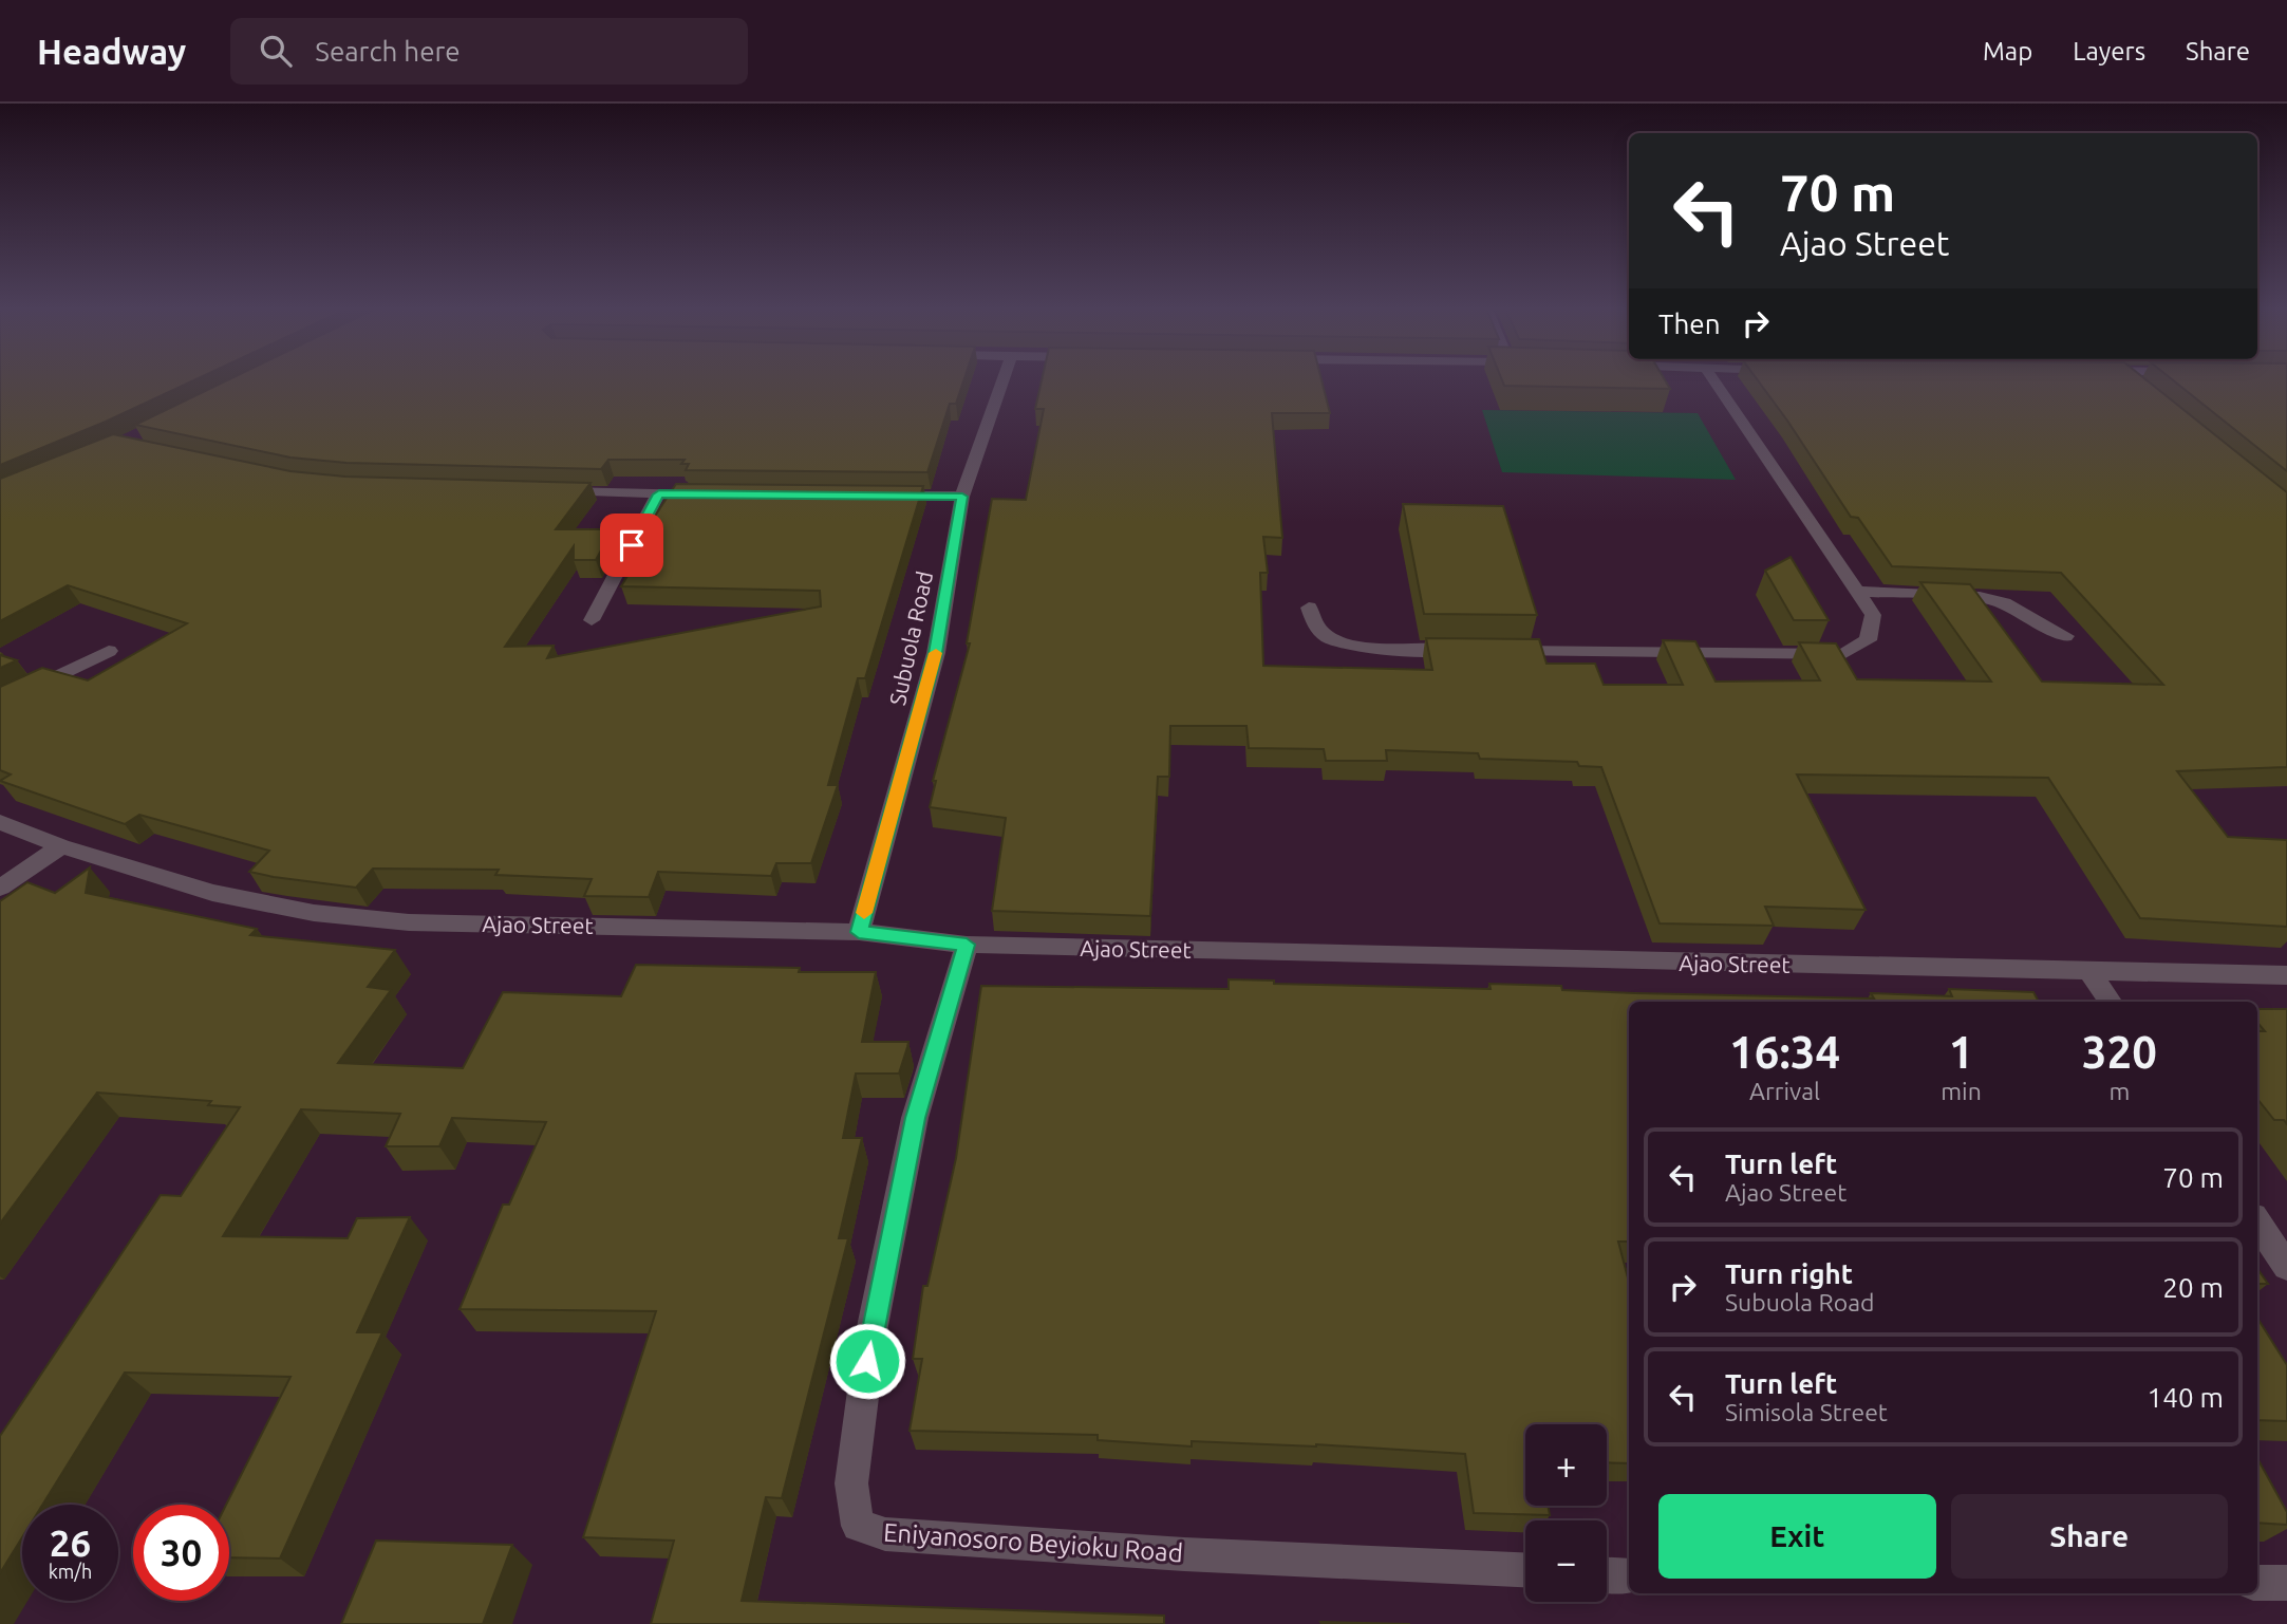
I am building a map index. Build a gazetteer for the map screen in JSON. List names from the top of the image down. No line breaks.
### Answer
{"streets":{"street":["Subuola Road","Ajao Street","Eniyanosoro Beyioku Road"]},"crossings":[["Subuola Road","Ajao Street"],["Ajao Street","Eniyanosoro Beyioku Road"]],"page":{"header":"Headway","search":"Search here","nav":["Map","Layers","Share"],"turn":["70 m","Ajao Street"],"then":"Then","eta":["16:34","Arrival","1","min","320","m"],"list":[{"name":"Turn left","note":"Ajao Street","value":"70 m"},{"name":"Turn right","note":"Subuola Road","value":"20 m"},{"name":"Turn left","note":"Simisola Street","value":"140 m"}],"map_buttons":["+","−"],"buttons":["Exit","Share"],"speed":"26 km/h","limit":"30"}}
